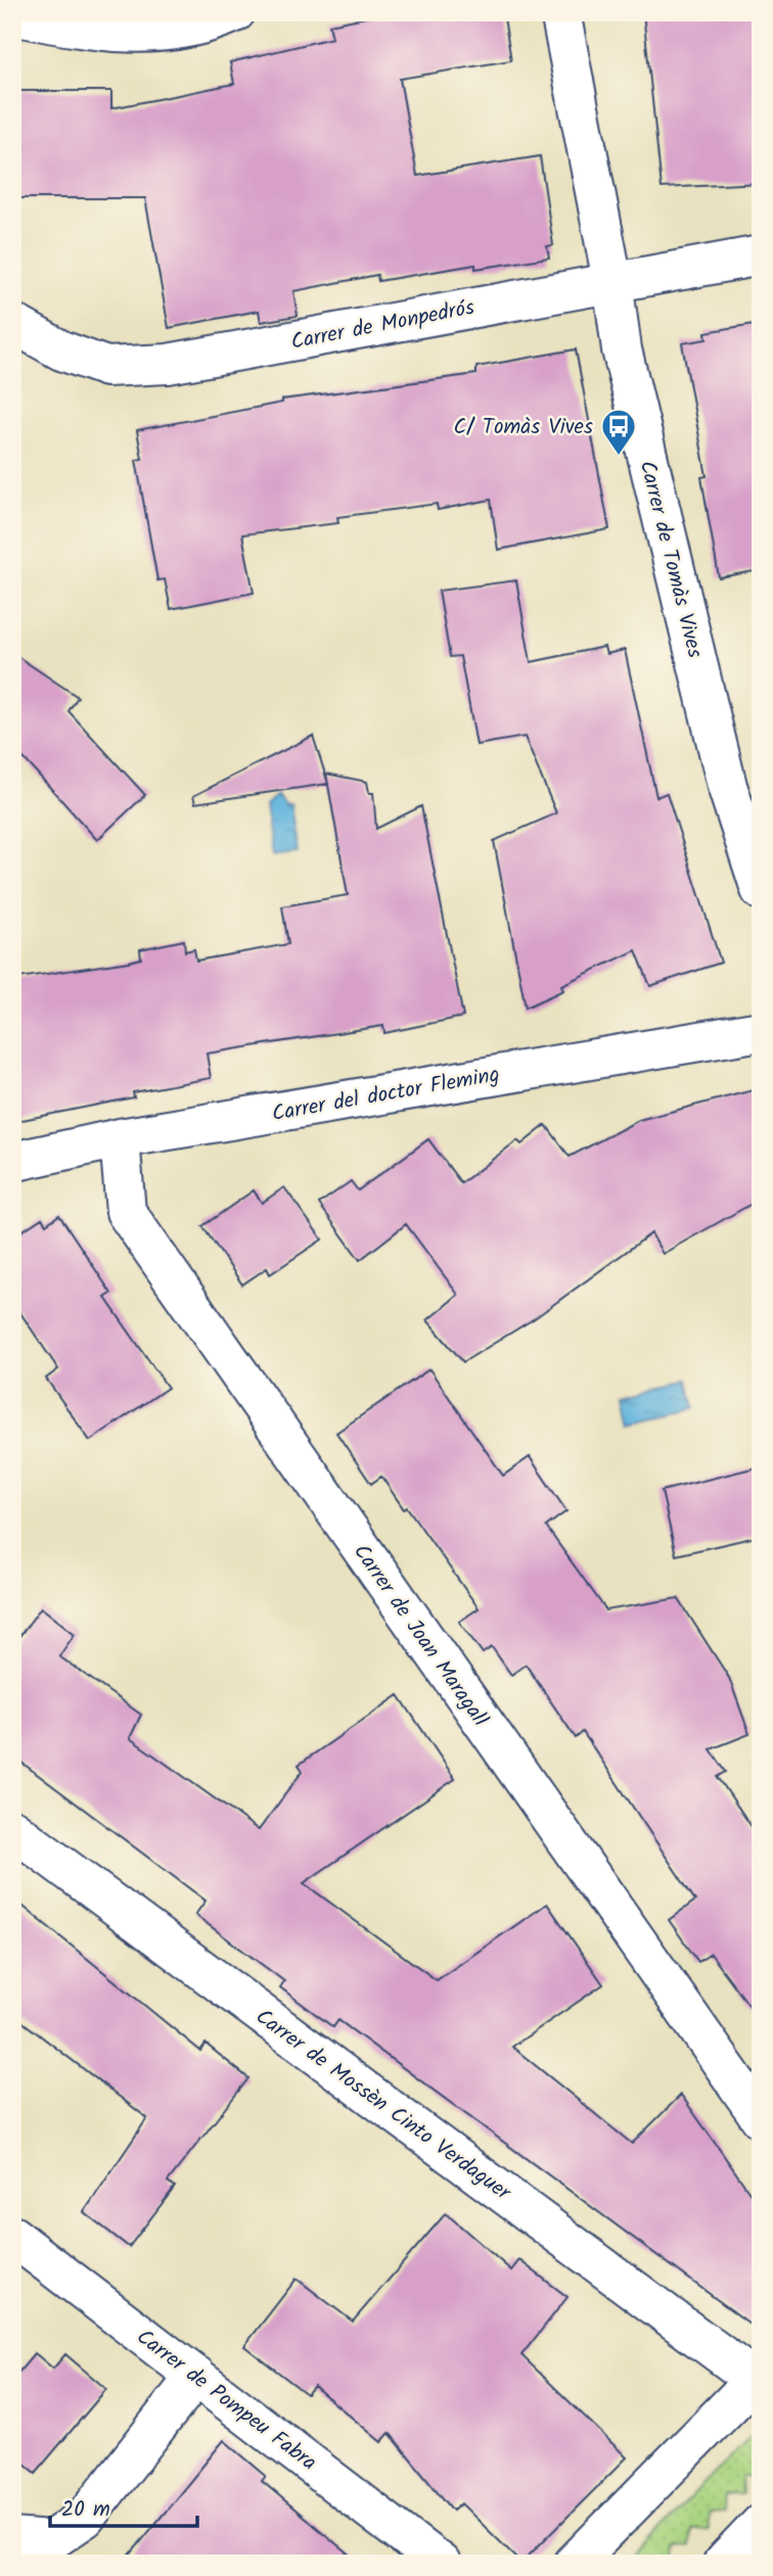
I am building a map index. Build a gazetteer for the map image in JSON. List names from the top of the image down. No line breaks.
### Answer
{"streets":{"street":["Carrer de Monpedrós","Carrer de Tomàs Vives","Carrer del doctor Fleming","Carrer de Joan Maragall","Carrer de Mossèn Cinto Verdaguer","Carrer de Pompeu Fabra"]},"crossings":[["Carrer de Monpedrós","Carrer de Tomàs Vives"],["Carrer del doctor Fleming","Carrer de Joan Maragall"]],"places":{"bus stop":["C/ Tomàs Vives"]},"scale_bar":"20 m"}
